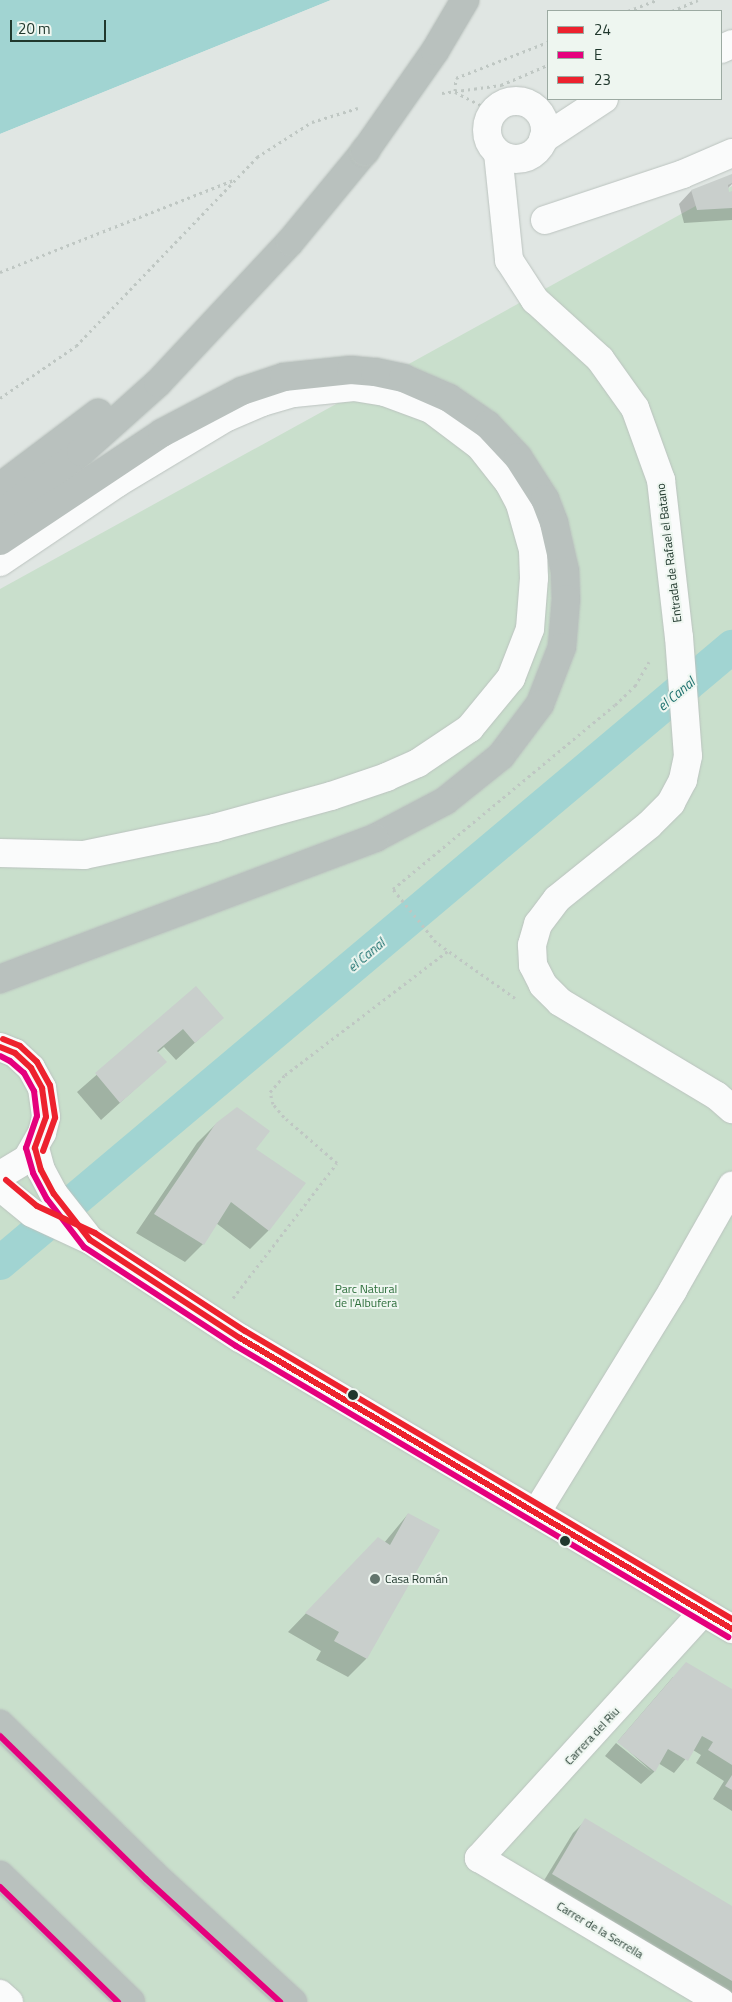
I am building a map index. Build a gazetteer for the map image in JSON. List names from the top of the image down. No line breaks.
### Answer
{"streets":{"street":["Entrada de Rafael el Batano","Carrera del Riu","Carrer de la Serrella"]},"crossings":[["Carrera del Riu","Carrer de la Serrella"]],"water":["el Canal"],"parks":["Parc Natural de l'Albufera"],"places":["Casa Román"],"lines":["transit line 23","transit line 24","transit line E"],"legend":["24","E","23"],"scale_bar":"20 m"}
